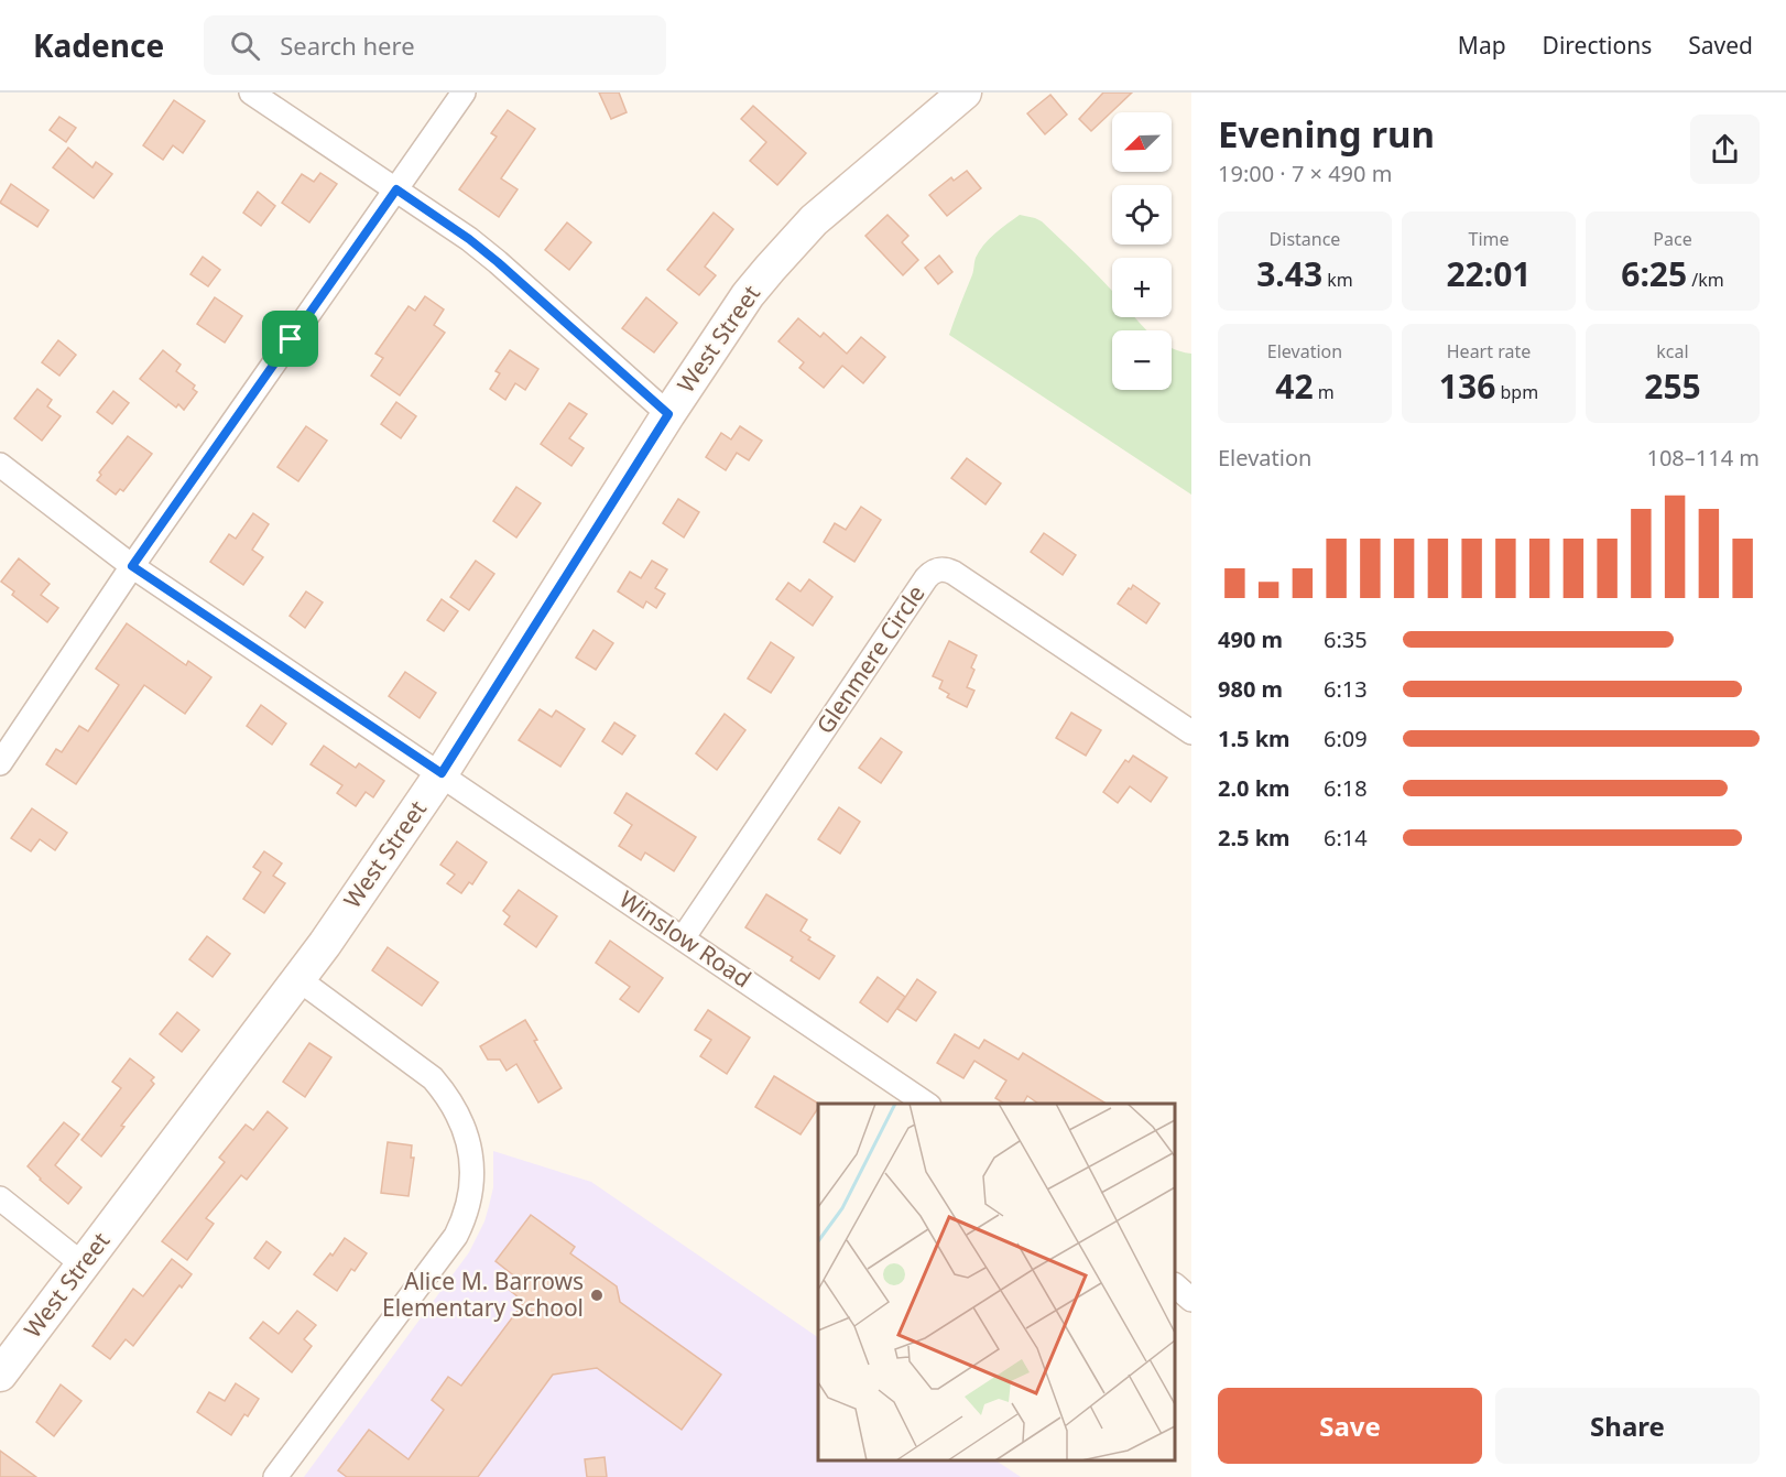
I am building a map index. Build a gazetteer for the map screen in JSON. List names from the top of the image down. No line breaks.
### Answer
{"streets":{"main road":["West Street"],"street":["Glenmere Circle","Winslow Road"]},"crossings":[["West Street","Winslow Road"],["Glenmere Circle","Winslow Road"]],"places":["Alice M. Barrows Elementary School"],"north":"bottom left","page":{"header":"Kadence","search":"Search here","nav":["Map","Directions","Saved"],"heading":["Evening run","19:00 · 7 × 490 m"],"map_buttons":["+","−"],"stats":[["Distance","3.43 km"],["Time","22:01"],["Pace","6:25 /km"],["Elevation","42 m"],["Heart rate","136 bpm"],["kcal","255"]],"chart":["Elevation","108–114 m"],"list":[{"name":"490 m","note":"6:35"},{"name":"980 m","note":"6:13"},{"name":"1.5 km","note":"6:09"},{"name":"2.0 km","note":"6:18"},{"name":"2.5 km","note":"6:14"}],"buttons":["Save","Share"]}}
